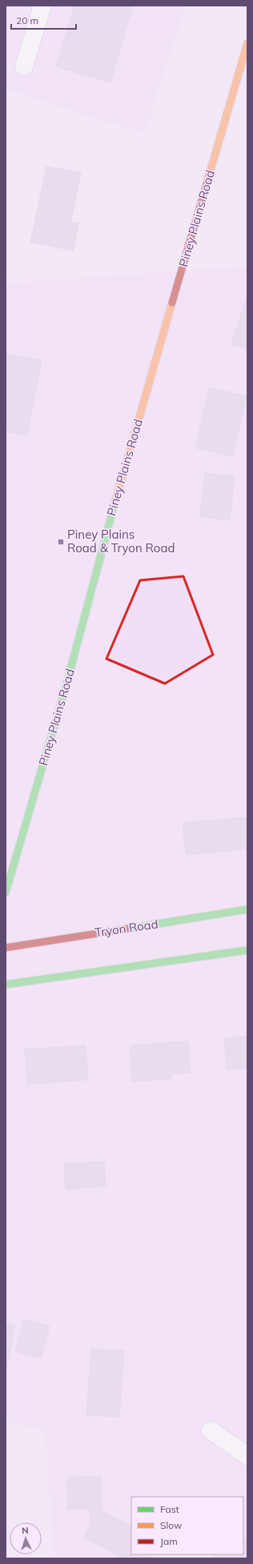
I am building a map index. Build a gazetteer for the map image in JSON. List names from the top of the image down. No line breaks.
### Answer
{"streets":{"main road":["Piney Plains Road","Tryon Road"]},"places":{"transit":["Piney Plains Road & Tryon Road"]},"legend":["Fast","Slow","Jam"],"scale_bar":"20 m","north":"top"}
